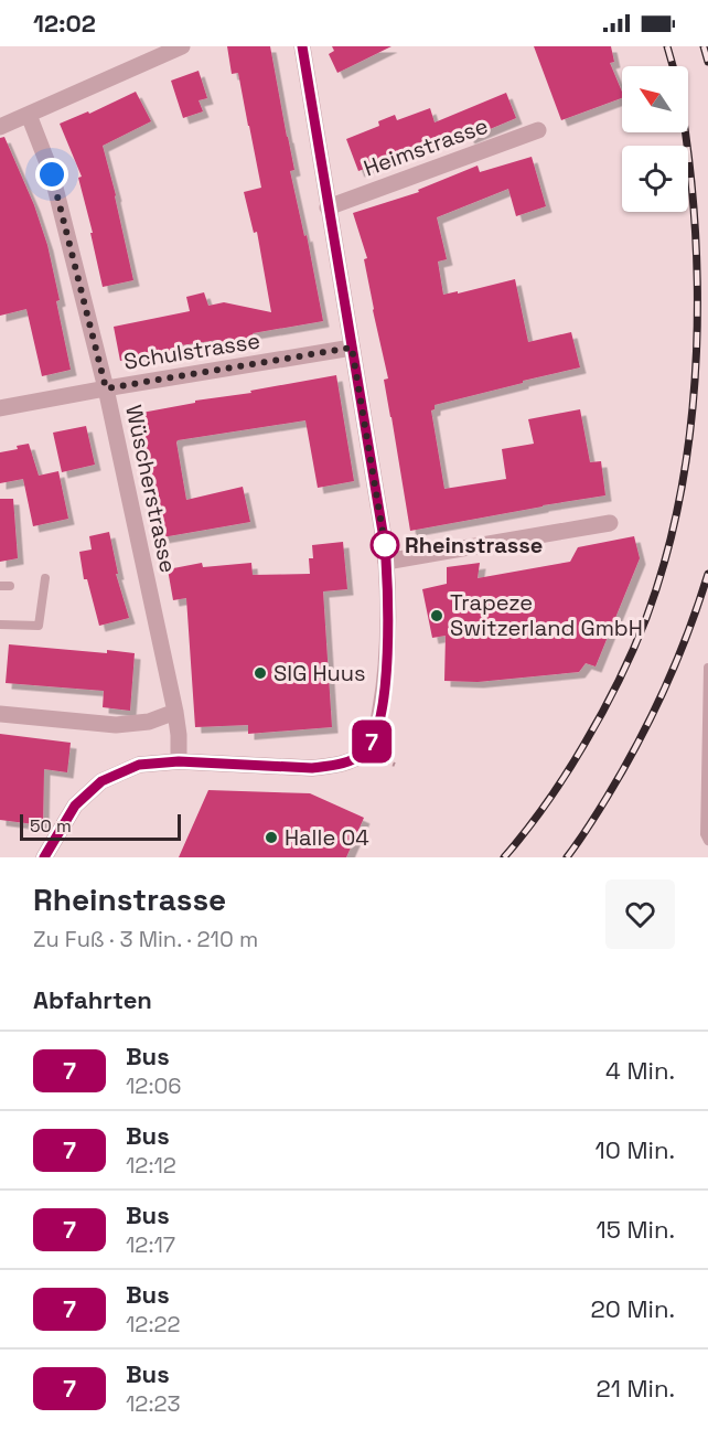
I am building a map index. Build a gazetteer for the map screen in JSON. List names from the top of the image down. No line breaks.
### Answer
{"streets":{"street":["Heimstrasse","Schulstrasse","Wüscherstrasse"]},"crossings":[["Schulstrasse","Wüscherstrasse"]],"places":["Rheinstrasse","Trapeze Switzerland GmbH","SIG Huus","Halle 04"],"lines":["bus line 7"],"scale_bar":"50 m","north":"top left","page":{"status":"12:02","on_map":"7","scale":"50 m","heading":[["Rheinstrasse","Zu Fuß · 3 Min. · 210 m"],"Abfahrten"],"list":[{"mark":"7","name":"Bus","note":"12:06","value":"4 Min."},{"mark":"7","name":"Bus","note":"12:12","value":"10 Min."},{"mark":"7","name":"Bus","note":"12:17","value":"15 Min."},{"mark":"7","name":"Bus","note":"12:22","value":"20 Min."},{"mark":"7","name":"Bus","note":"12:23","value":"21 Min."}]}}
